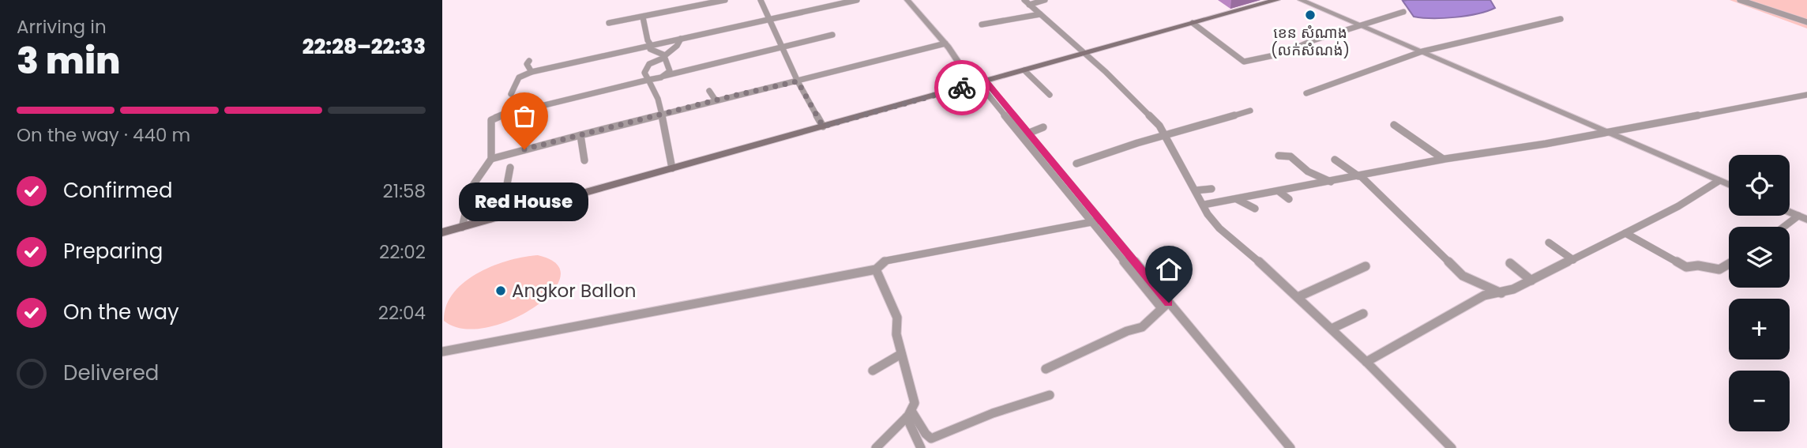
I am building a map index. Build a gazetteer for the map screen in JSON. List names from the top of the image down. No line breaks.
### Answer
{"places":["ខេន សំណាង (លក់សំណង់)","Red House","Angkor Ballon"],"page":{"heading":["3 min","Arriving in","22:28–22:33"],"bar":"On the way · 440 m","map_buttons":["+","−"],"list":[["Confirmed","21:58"],["Preparing","22:02"],["On the way","22:04"],"Delivered"],"bubble":"Red House"}}
